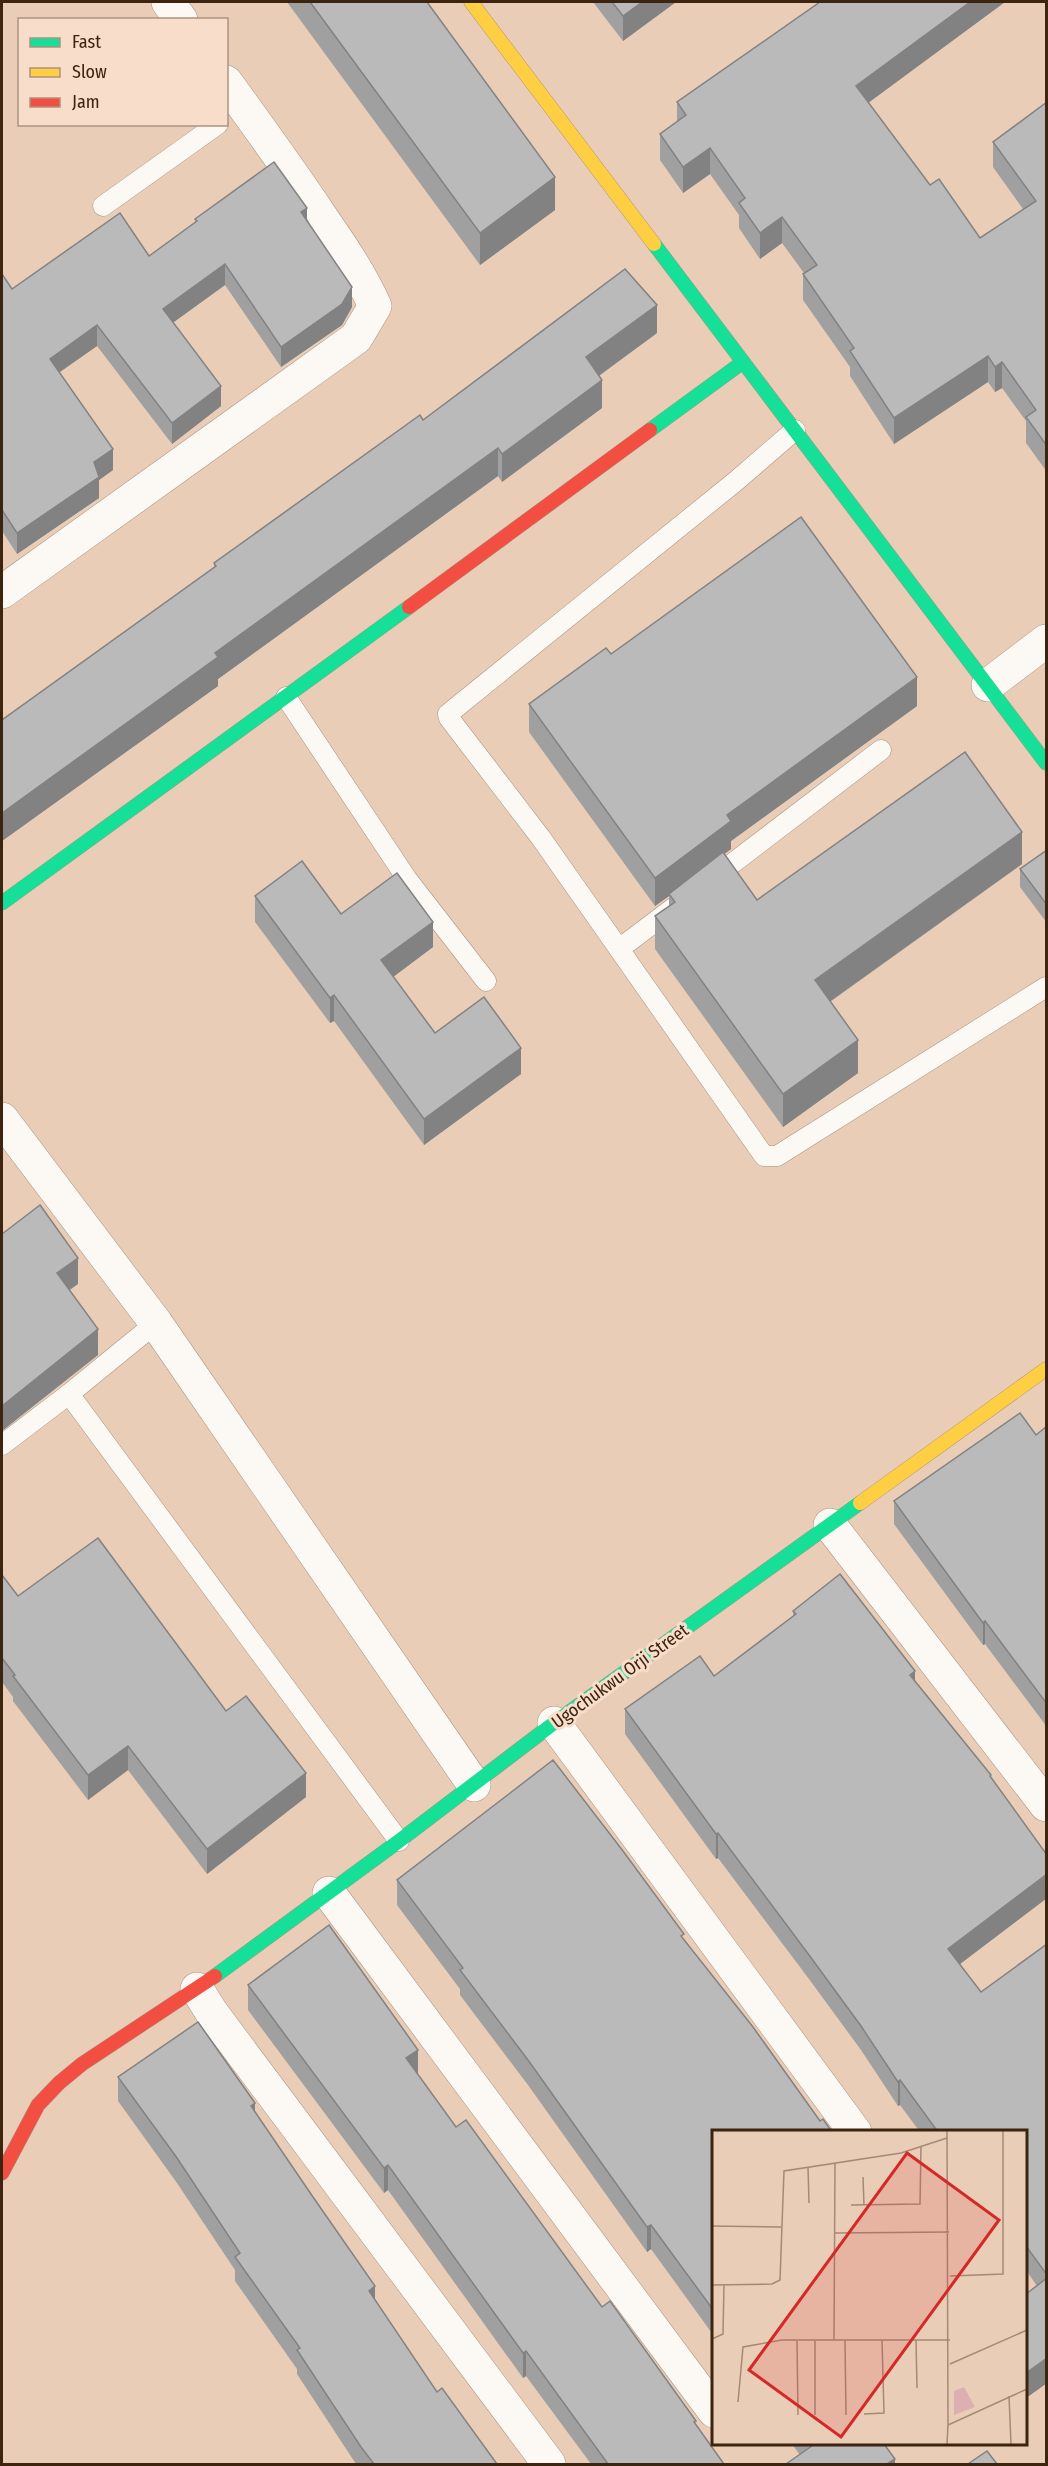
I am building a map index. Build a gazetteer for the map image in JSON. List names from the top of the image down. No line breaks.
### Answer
{"streets":{"street":["Ugochukwu Orji Street"]},"legend":["Fast","Slow","Jam"]}
